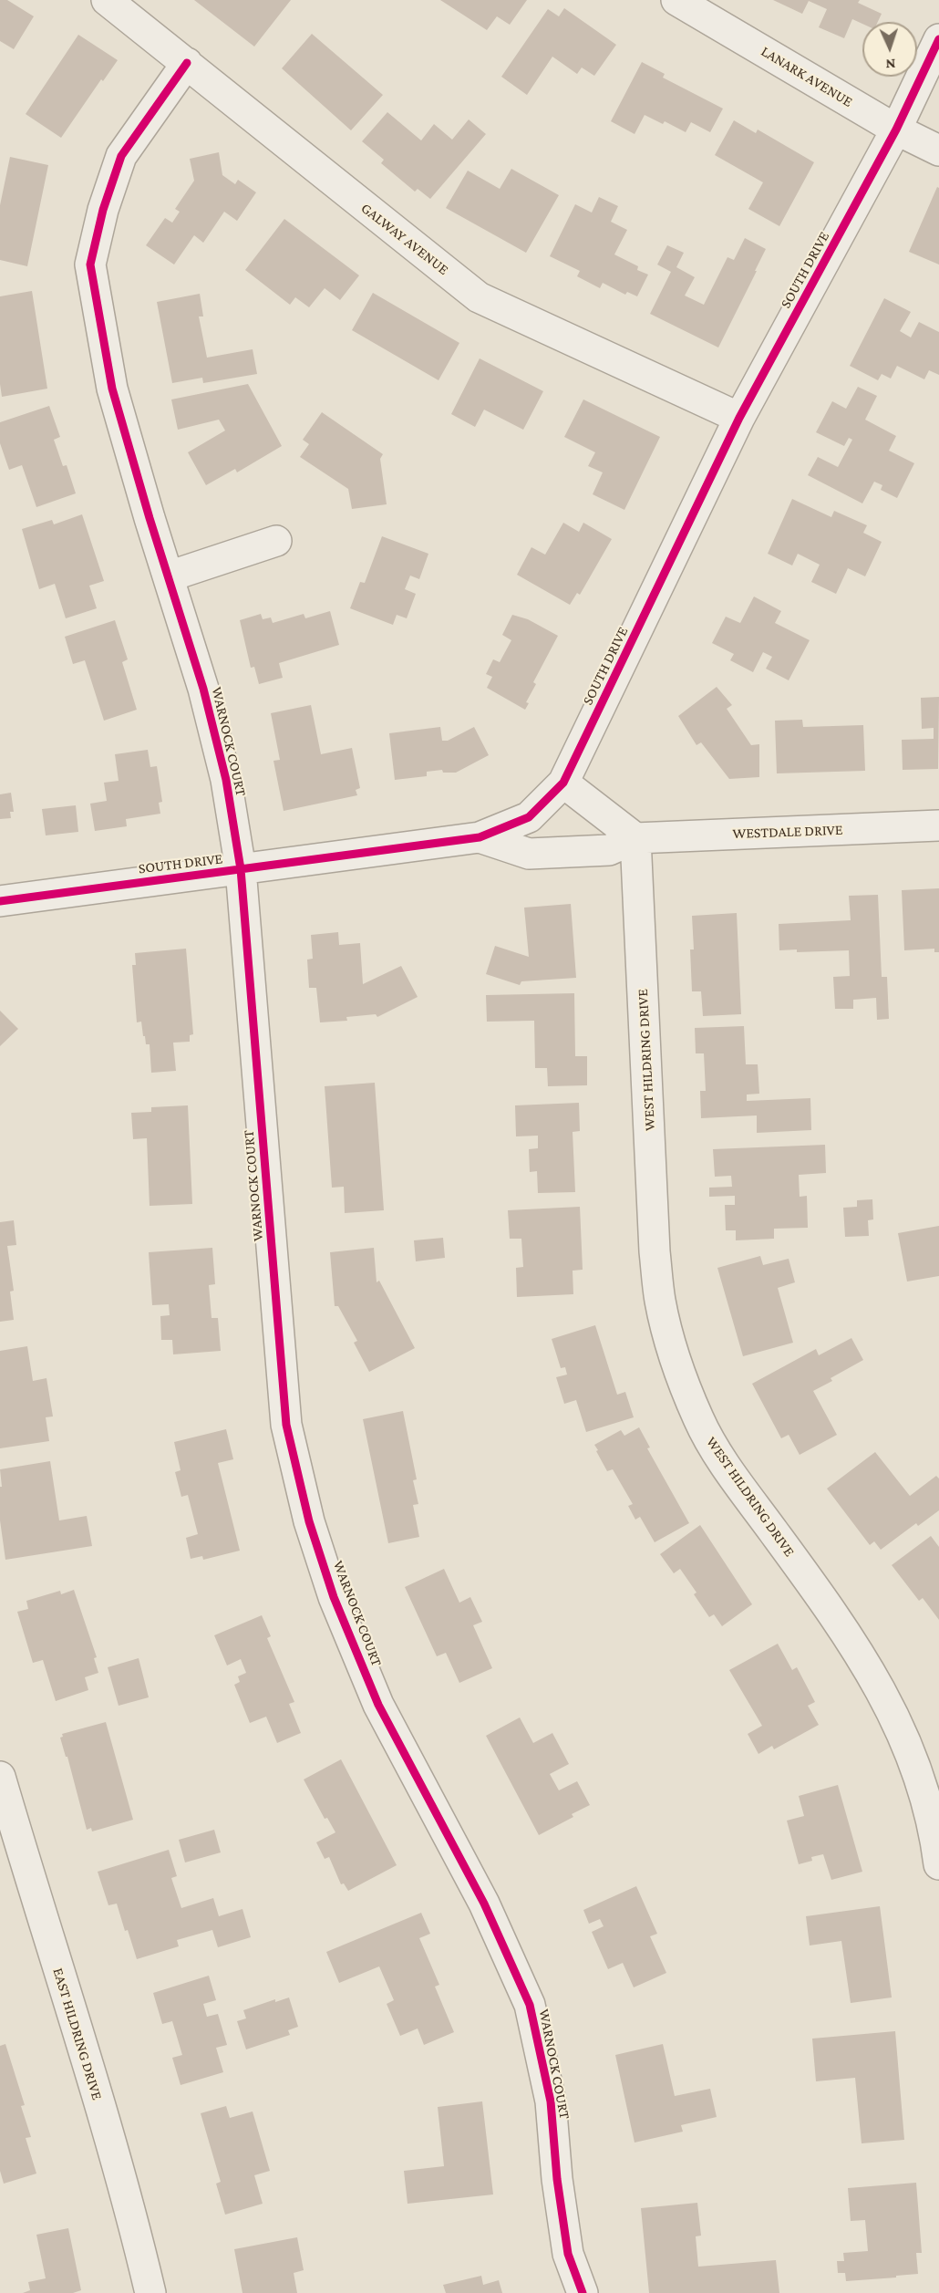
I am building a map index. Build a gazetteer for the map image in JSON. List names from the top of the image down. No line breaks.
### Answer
{"streets":{"street":["LANARK AVENUE","GALWAY AVENUE","SOUTH DRIVE","WARNOCK COURT","WESTDALE DRIVE","WEST HILDRING DRIVE","EAST HILDRING DRIVE"]},"crossings":[["LANARK AVENUE","SOUTH DRIVE"],["GALWAY AVENUE","SOUTH DRIVE"],["GALWAY AVENUE","WARNOCK COURT"],["SOUTH DRIVE","WARNOCK COURT"],["SOUTH DRIVE","WESTDALE DRIVE"],["WESTDALE DRIVE","WEST HILDRING DRIVE"]],"north":"bottom"}
